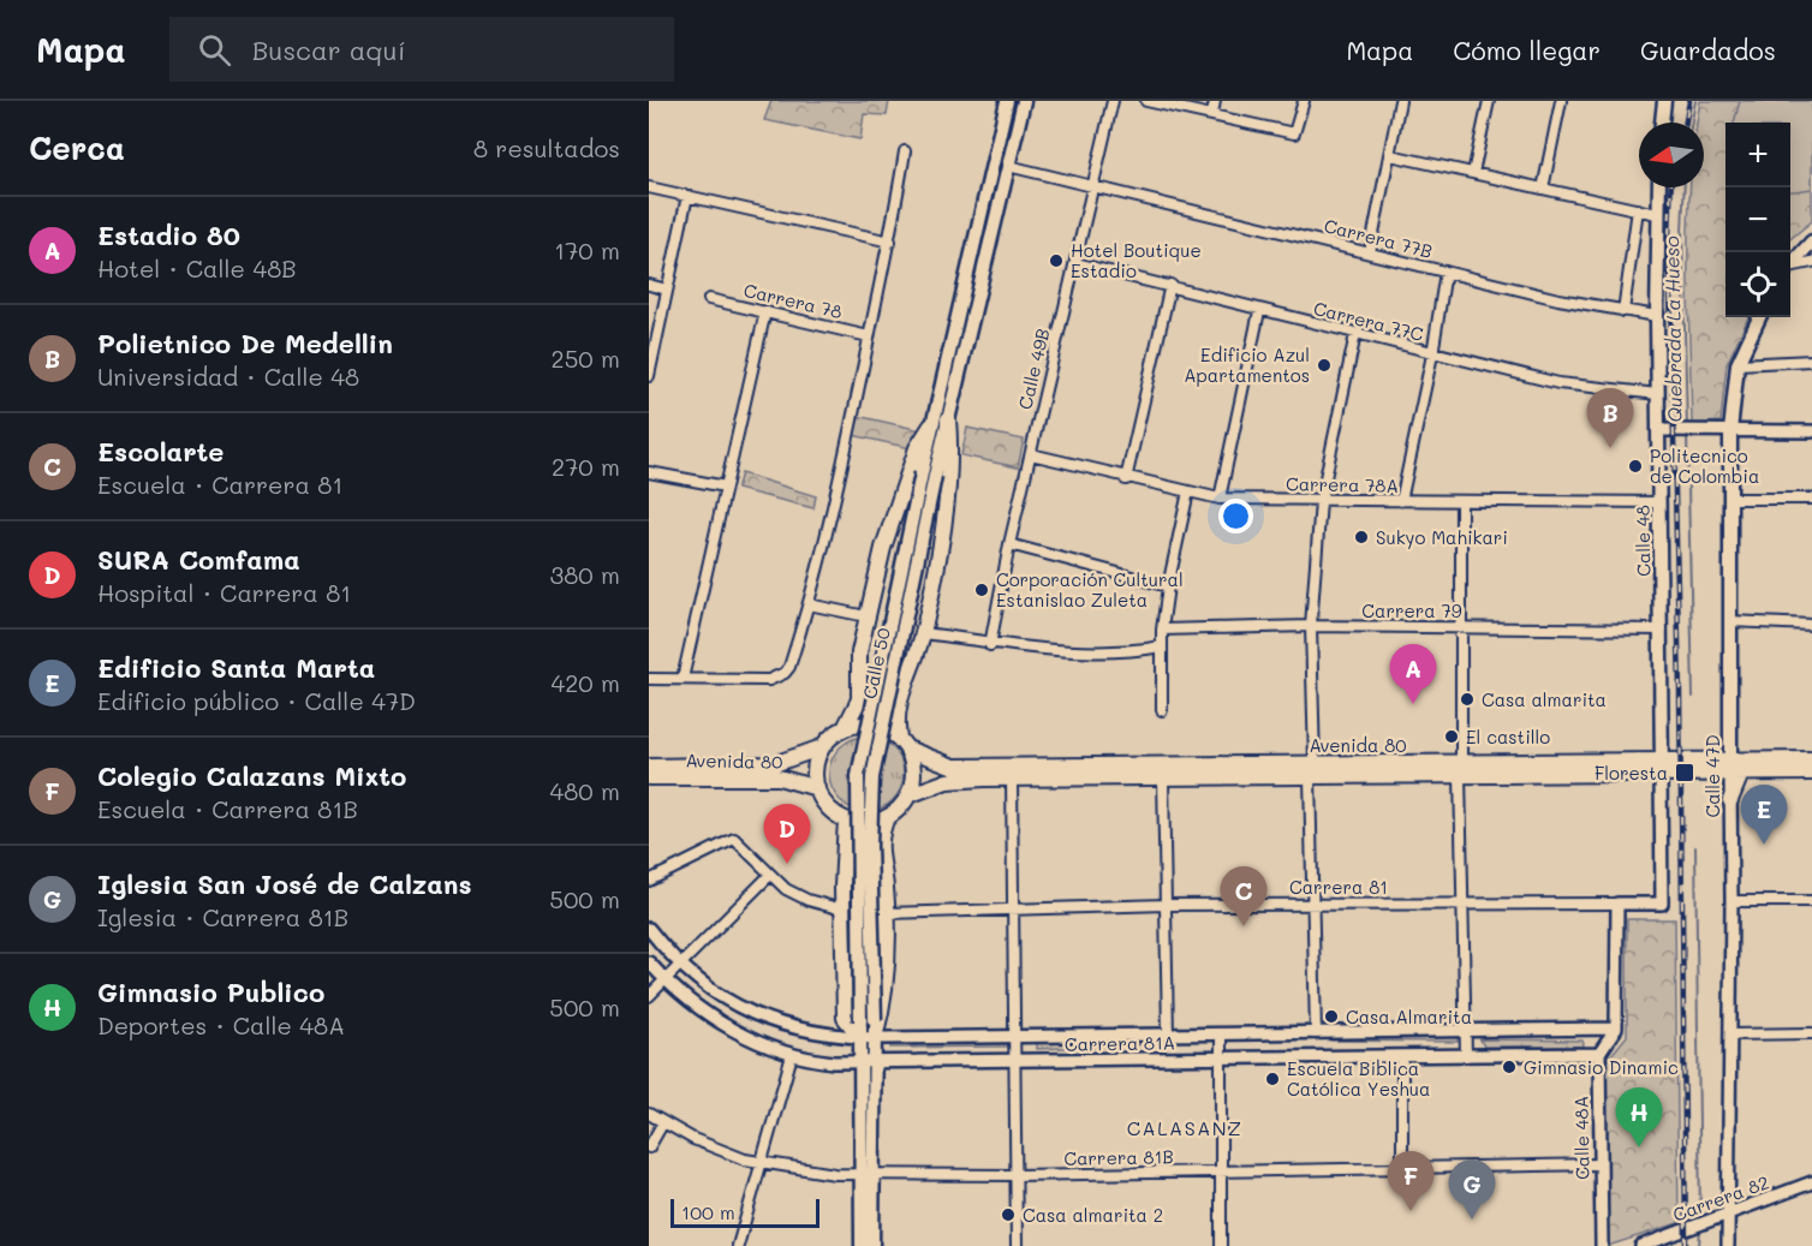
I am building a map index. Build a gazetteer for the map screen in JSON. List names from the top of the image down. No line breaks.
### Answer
{"streets":{"main road":["Calle 48","Calle 50","Avenida 80","Calle 47D"],"street":["Carrera 77B","Carrera 78","Carrera 77C","Calle 49B","Carrera 78A","Carrera 79","Carrera 81","Carrera 81A","Calle 48A","Carrera 81B","Carrera 82"]},"crossings":[["Carrera 77B","Calle 49B"],["Carrera 77B","Calle 48"],["Carrera 77C","Calle 49B"],["Carrera 77C","Calle 48"],["Calle 49B","Carrera 78A"],["Carrera 78A","Calle 48"],["Calle 48","Carrera 79"],["Calle 48","Avenida 80"],["Calle 48","Carrera 81"],["Calle 50","Carrera 81A"],["Calle 50","Carrera 81B"],["Avenida 80","Calle 47D"],["Calle 47D","Carrera 82"],["Carrera 81A","Calle 48A"],["Calle 48A","Carrera 81B"]],"districts":["CALASANZ"],"water":["Quebrada La Hueso"],"places":{"other":["Hotel Boutique Estadio","Edificio Azul Apartamentos","Politecnico de Colombia","Sukyo Mahikari","Corporación Cultural Estanislao Zuleta","Casa almarita","El castillo","Casa Almarita","Gimnasio Dinamic","Escuela Bíblica Católica Yeshua","Casa almarita 2"],"transit":["Floresta"]},"scale_bar":"100 m","north":"left","page":{"header":"Mapa","search":"Buscar aquí","nav":["Mapa","Cómo llegar","Guardados"],"heading":["Cerca","8 resultados"],"map_buttons":["+","−"],"list":[{"mark":"A","name":"Estadio 80","note":"Hotel · Calle 48B","value":"170 m"},{"mark":"B","name":"Polietnico De Medellin","note":"Universidad · Calle 48","value":"250 m"},{"mark":"C","name":"Escolarte","note":"Escuela · Carrera 81","value":"270 m"},{"mark":"D","name":"SURA Comfama","note":"Hospital · Carrera 81","value":"380 m"},{"mark":"E","name":"Edificio Santa Marta","note":"Edificio público · Calle 47D","value":"420 m"},{"mark":"F","name":"Colegio Calazans Mixto","note":"Escuela · Carrera 81B","value":"480 m"},{"mark":"G","name":"Iglesia San José de Calzans","note":"Iglesia · Carrera 81B","value":"500 m"},{"mark":"H","name":"Gimnasio Publico","note":"Deportes · Calle 48A","value":"500 m"}],"pins":["B","A","E","D","C","H","F","G"],"scale":"100 m"}}
